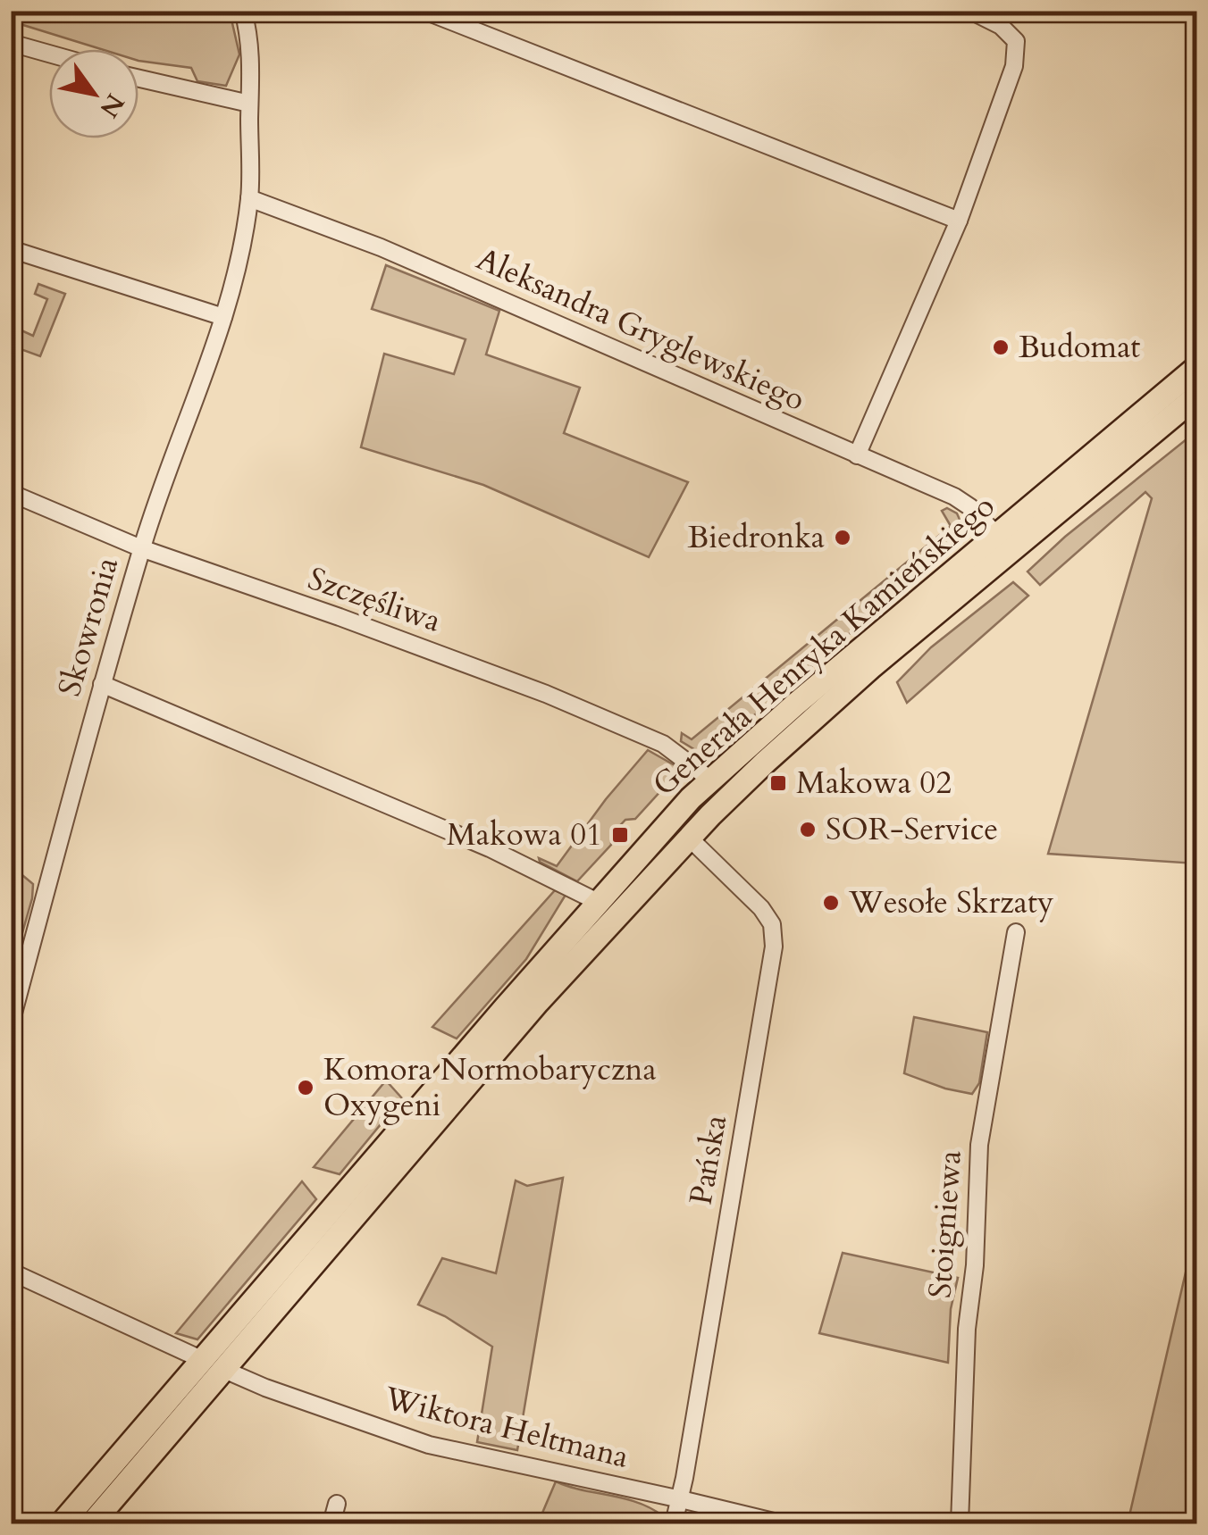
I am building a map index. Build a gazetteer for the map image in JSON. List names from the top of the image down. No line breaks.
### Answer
{"streets":{"main road":["Generała Henryka Kamieńskiego"],"street":["Aleksandra Gryglewskiego","Szczęśliwa","Skowronia","Pańska","Stoigniewa","Wiktora Heltmana"]},"crossings":[["Aleksandra Gryglewskiego","Skowronia"],["Aleksandra Gryglewskiego","Generała Henryka Kamieńskiego"],["Szczęśliwa","Skowronia"],["Szczęśliwa","Generała Henryka Kamieńskiego"],["Generała Henryka Kamieńskiego","Pańska"],["Generała Henryka Kamieńskiego","Wiktora Heltmana"],["Pańska","Wiktora Heltmana"]],"places":{"other":["Budomat","Biedronka","SOR-Service","Wesołe Skrzaty","Komora Normobaryczna Oxygeni"],"transit":["Makowa 02","Makowa 01"]},"north":"bottom right"}
